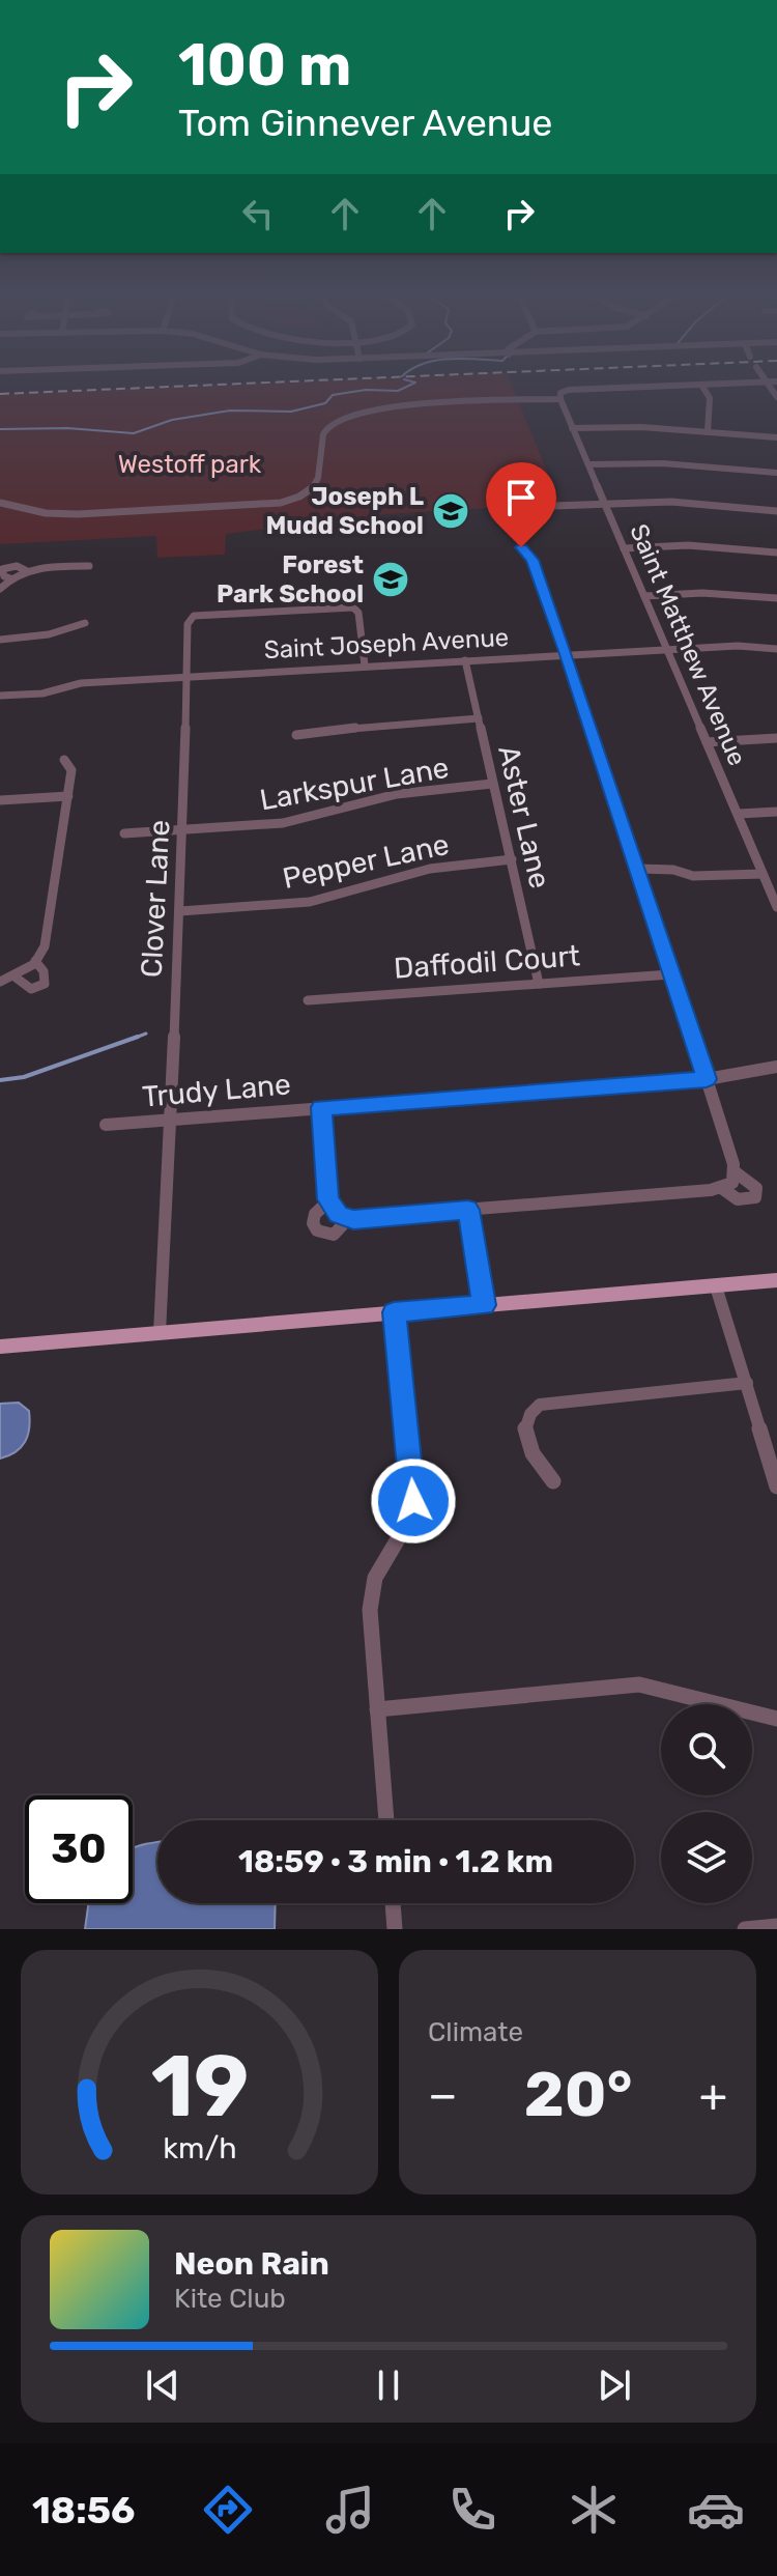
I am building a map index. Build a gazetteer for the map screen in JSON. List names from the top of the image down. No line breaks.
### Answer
{"streets":{"street":["Saint Joseph Avenue","Saint Matthew Avenue","Larkspur Lane","Aster Lane","Pepper Lane","Clover Lane","Daffodil Court","Trudy Lane"]},"crossings":[["Saint Joseph Avenue","Saint Matthew Avenue"],["Saint Joseph Avenue","Aster Lane"],["Saint Joseph Avenue","Clover Lane"],["Larkspur Lane","Aster Lane"],["Larkspur Lane","Clover Lane"],["Aster Lane","Pepper Lane"],["Aster Lane","Daffodil Court"],["Pepper Lane","Clover Lane"],["Clover Lane","Trudy Lane"]],"parks":["Westoff park"],"places":{"school or university":["Joseph L Mudd School","Forest Park School"]},"page":{"turn":["100 m","Tom Ginnever Avenue"],"limit":"30","trip":"18:59 · 3 min · 1.2 km","tile":"Climate","heat":["−","20°","+"],"song":["Neon Rain","Kite Club"],"tabs":"18:56","gauge":["19","km/h"]}}
